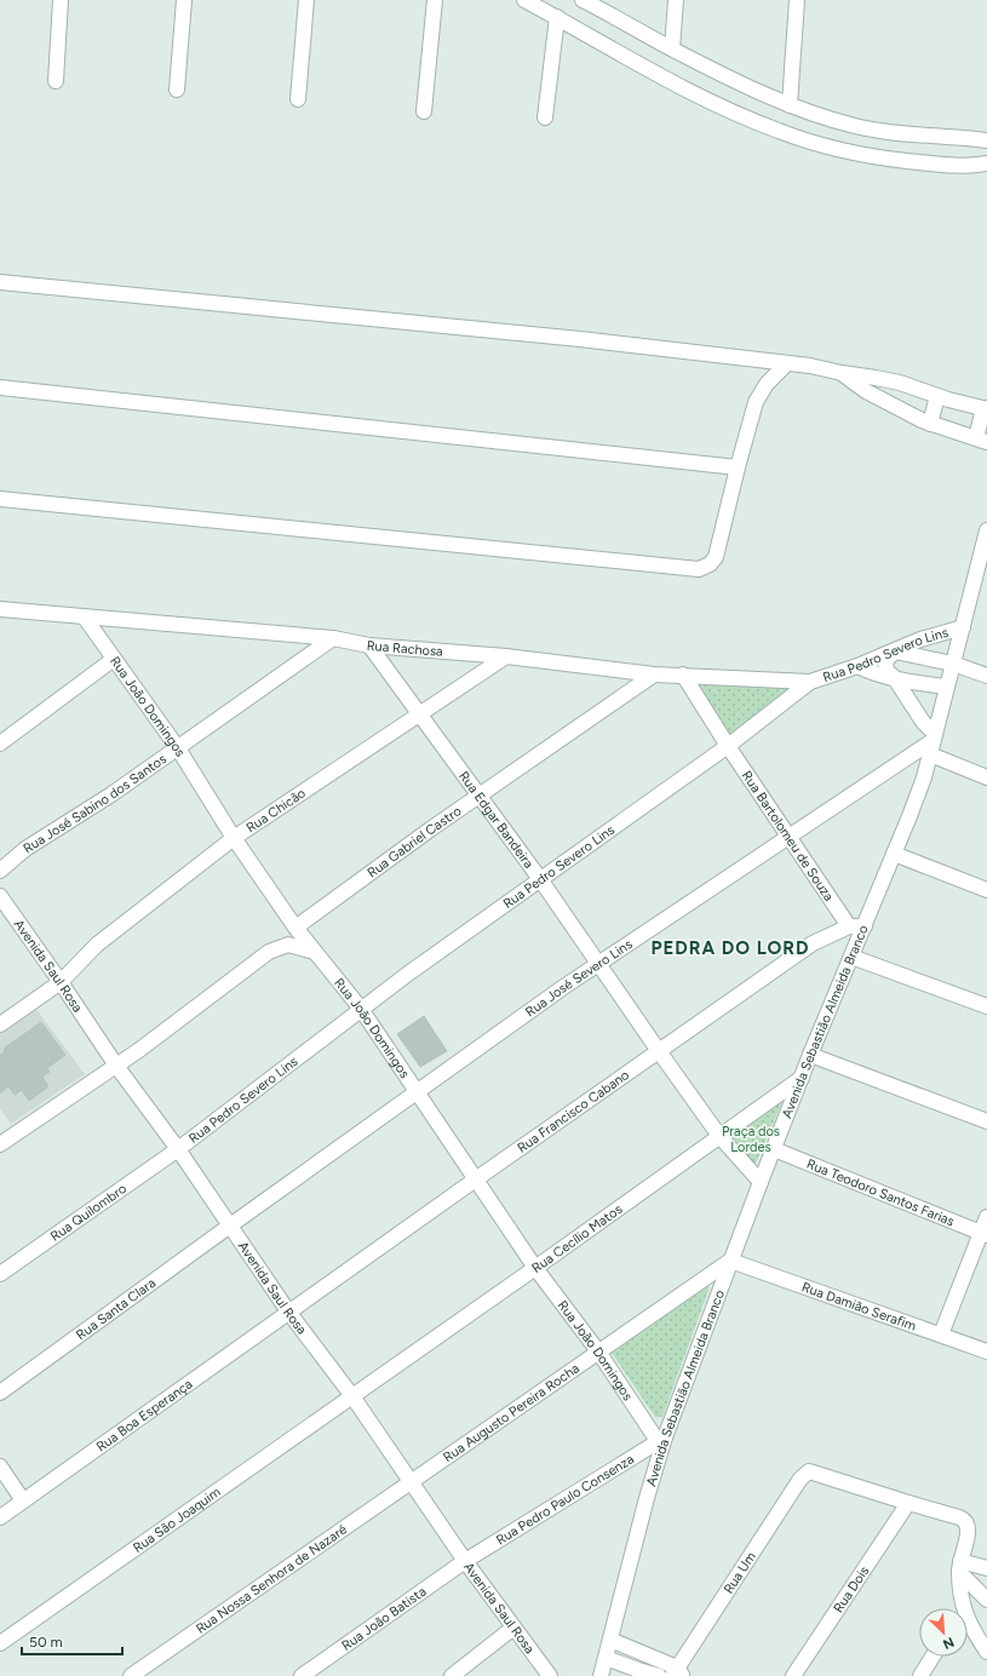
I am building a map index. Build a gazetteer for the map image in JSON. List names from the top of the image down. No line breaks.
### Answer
{"streets":{"street":["Rua Rachosa","Rua Pedro Severo Lins","Rua João Domingos","Rua José Sabino dos Santos","Rua Chicão","Rua Edgar Bandeira","Rua Bartolomeu de Souza","Rua Gabriel Castro","Avenida Saul Rosa","Rua José Severo Lins","Avenida Sebastião Almeida Branco","Rua Francisco Cabano","Rua Teodoro Santos Farias","Rua Quilombro","Rua Cecílio Matos","Rua Damião Serafim","Rua Santa Clara","Rua Augusto Pereira Rocha","Rua Boa Esperança","Rua Pedro Paulo Consenza","Rua São Joaquim","Rua Um","Rua Nossa Senhora de Nazaré","Rua Dois","Rua João Batista"]},"crossings":[["Rua Rachosa","Rua Pedro Severo Lins"],["Rua Rachosa","Rua João Domingos"],["Rua Rachosa","Rua José Sabino dos Santos"],["Rua Rachosa","Rua Chicão"],["Rua Rachosa","Rua Edgar Bandeira"],["Rua Rachosa","Rua Bartolomeu de Souza"],["Rua Rachosa","Rua Gabriel Castro"],["Rua Pedro Severo Lins","Rua João Domingos"],["Rua Pedro Severo Lins","Rua Edgar Bandeira"],["Rua Pedro Severo Lins","Rua Bartolomeu de Souza"],["Rua Pedro Severo Lins","Avenida Saul Rosa"],["Rua Pedro Severo Lins","Avenida Sebastião Almeida Branco"],["Rua Pedro Severo Lins","Rua Quilombro"],["Rua João Domingos","Rua José Sabino dos Santos"],["Rua João Domingos","Rua Chicão"],["Rua João Domingos","Rua Gabriel Castro"],["Rua João Domingos","Rua José Severo Lins"],["Rua João Domingos","Avenida Sebastião Almeida Branco"],["Rua João Domingos","Rua Francisco Cabano"],["Rua João Domingos","Rua Cecílio Matos"],["Rua João Domingos","Rua Augusto Pereira Rocha"],["Rua João Domingos","Rua Pedro Paulo Consenza"],["Rua Chicão","Rua Edgar Bandeira"],["Rua Chicão","Avenida Saul Rosa"],["Rua Edgar Bandeira","Rua Gabriel Castro"],["Rua Edgar Bandeira","Rua José Severo Lins"],["Rua Edgar Bandeira","Avenida Sebastião Almeida Branco"],["Rua Edgar Bandeira","Rua Francisco Cabano"],["Rua Edgar Bandeira","Rua Cecílio Matos"],["Rua Bartolomeu de Souza","Rua José Severo Lins"],["Rua Bartolomeu de Souza","Rua Francisco Cabano"],["Avenida Saul Rosa","Rua José Severo Lins"],["Avenida Saul Rosa","Rua Francisco Cabano"],["Avenida Saul Rosa","Rua Quilombro"],["Avenida Saul Rosa","Rua Cecílio Matos"],["Avenida Saul Rosa","Rua Santa Clara"],["Avenida Saul Rosa","Rua Augusto Pereira Rocha"],["Avenida Saul Rosa","Rua Boa Esperança"],["Avenida Saul Rosa","Rua Pedro Paulo Consenza"],["Avenida Saul Rosa","Rua São Joaquim"],["Avenida Saul Rosa","Rua Nossa Senhora de Nazaré"],["Avenida Saul Rosa","Rua João Batista"],["Rua José Severo Lins","Avenida Sebastião Almeida Branco"],["Rua José Severo Lins","Rua Santa Clara"],["Avenida Sebastião Almeida Branco","Rua Francisco Cabano"],["Avenida Sebastião Almeida Branco","Rua Teodoro Santos Farias"],["Avenida Sebastião Almeida Branco","Rua Cecílio Matos"],["Avenida Sebastião Almeida Branco","Rua Damião Serafim"],["Avenida Sebastião Almeida Branco","Rua Augusto Pereira Rocha"],["Avenida Sebastião Almeida Branco","Rua Pedro Paulo Consenza"],["Rua Francisco Cabano","Rua Boa Esperança"],["Rua Cecílio Matos","Rua São Joaquim"],["Rua Damião Serafim","Rua Augusto Pereira Rocha"],["Rua Augusto Pereira Rocha","Rua Nossa Senhora de Nazaré"],["Rua Pedro Paulo Consenza","Rua João Batista"],["Rua Um","Rua Dois"]],"districts":["PEDRA DO LORD"],"parks":["Praça dos Lordes"],"scale_bar":"50 m","north":"bottom right"}
